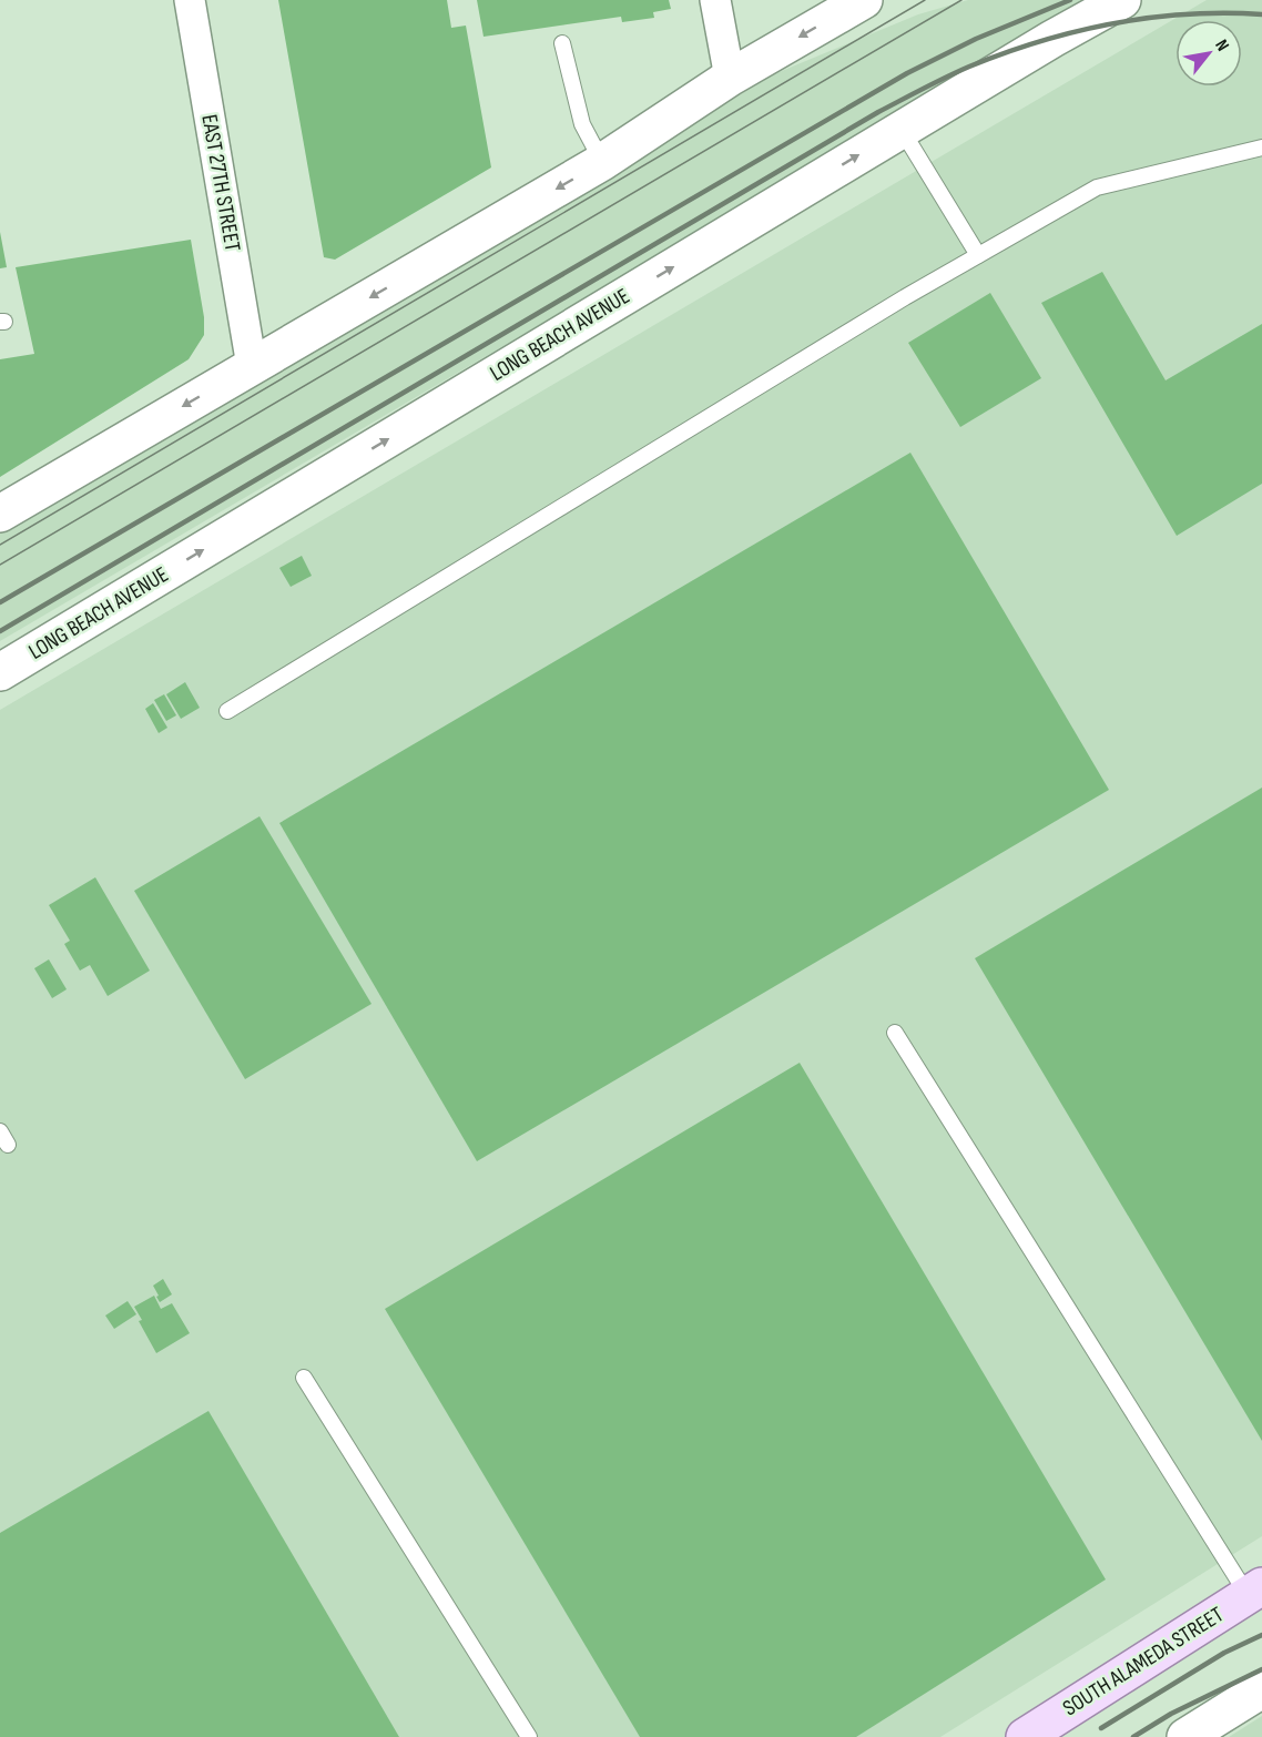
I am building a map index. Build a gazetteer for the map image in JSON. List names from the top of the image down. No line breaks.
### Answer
{"streets":{"main road":["LONG BEACH AVENUE","SOUTH ALAMEDA STREET"],"street":["EAST 27TH STREET"]},"north":"top right"}
